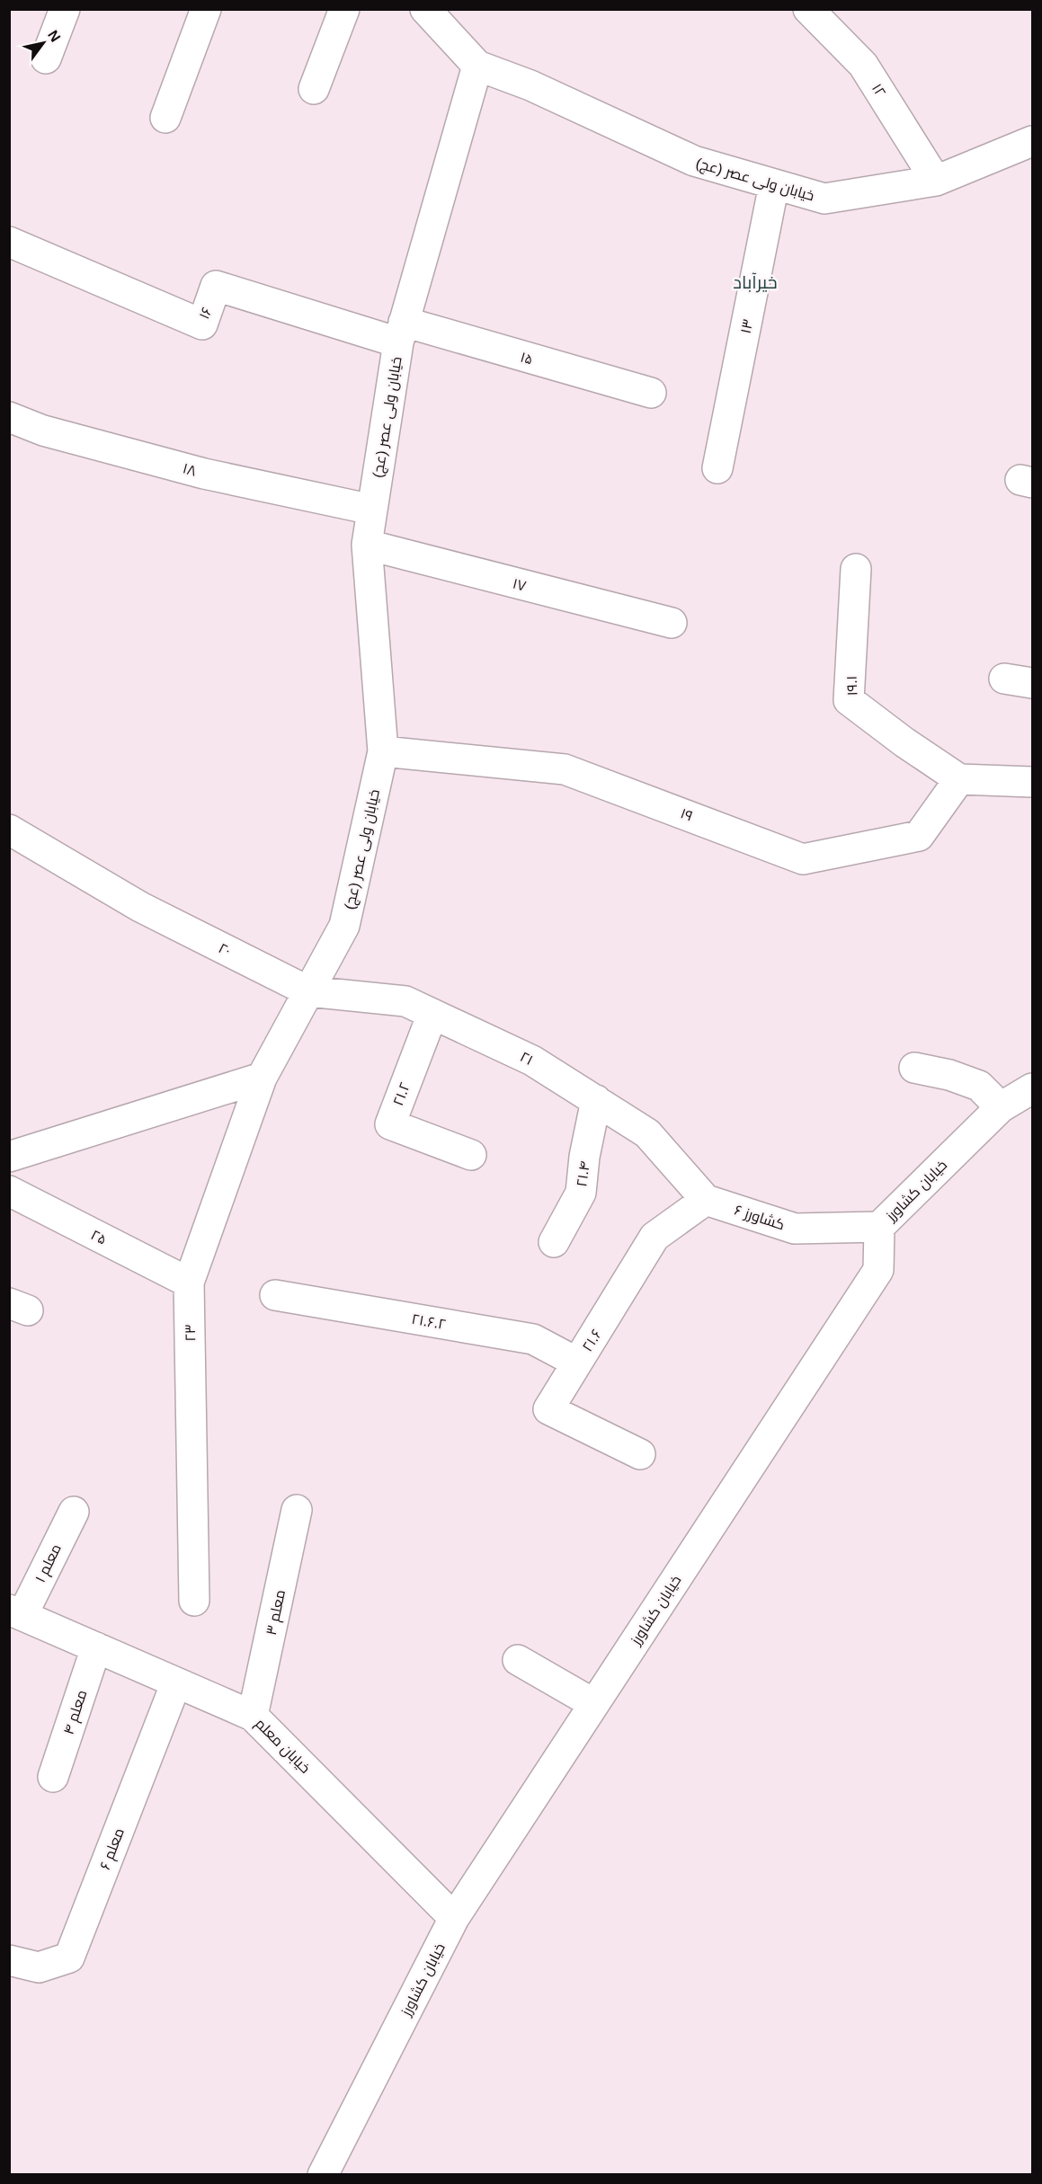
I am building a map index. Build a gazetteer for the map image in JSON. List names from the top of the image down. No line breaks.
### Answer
{"streets":{"street":["۱۲","خیابان ولی عصر (عج)","۱۶","۱۳","۱۵","۱۸","۱۷","۱۹.۱","۱۹","۲۰","۲۱","۲۱.۲","۲۱.۴","خیابان کشاورز","۶ کشاورز","۲۵","۲۱.۶.۲","۲۳","۲۱.۶","۱ معلم","۳ معلم","۴ معلم","خیابان معلم","۶ معلم"]},"crossings":[["۱۲","خیابان ولی عصر (عج)"],["خیابان ولی عصر (عج)","۱۶"],["خیابان ولی عصر (عج)","۱۳"],["خیابان ولی عصر (عج)","۱۵"],["خیابان ولی عصر (عج)","۱۸"],["خیابان ولی عصر (عج)","۱۷"],["خیابان ولی عصر (عج)","۱۹"],["خیابان ولی عصر (عج)","۲۰"],["خیابان ولی عصر (عج)","۲۱"],["خیابان ولی عصر (عج)","۲۳"],["۱۶","۱۵"],["۱۹.۱","۱۹"],["۲۰","۲۱"],["۲۱","۲۱.۲"],["۲۱","۲۱.۴"],["۲۱","۶ کشاورز"],["۲۱","۲۱.۶"],["خیابان کشاورز","۶ کشاورز"],["خیابان کشاورز","خیابان معلم"],["۶ کشاورز","۲۱.۶"],["۲۵","۲۳"],["۲۱.۶.۲","۲۱.۶"],["۱ معلم","خیابان معلم"],["۳ معلم","خیابان معلم"],["۴ معلم","خیابان معلم"],["خیابان معلم","۶ معلم"]],"districts":["خیرآباد"],"north":"top right"}
